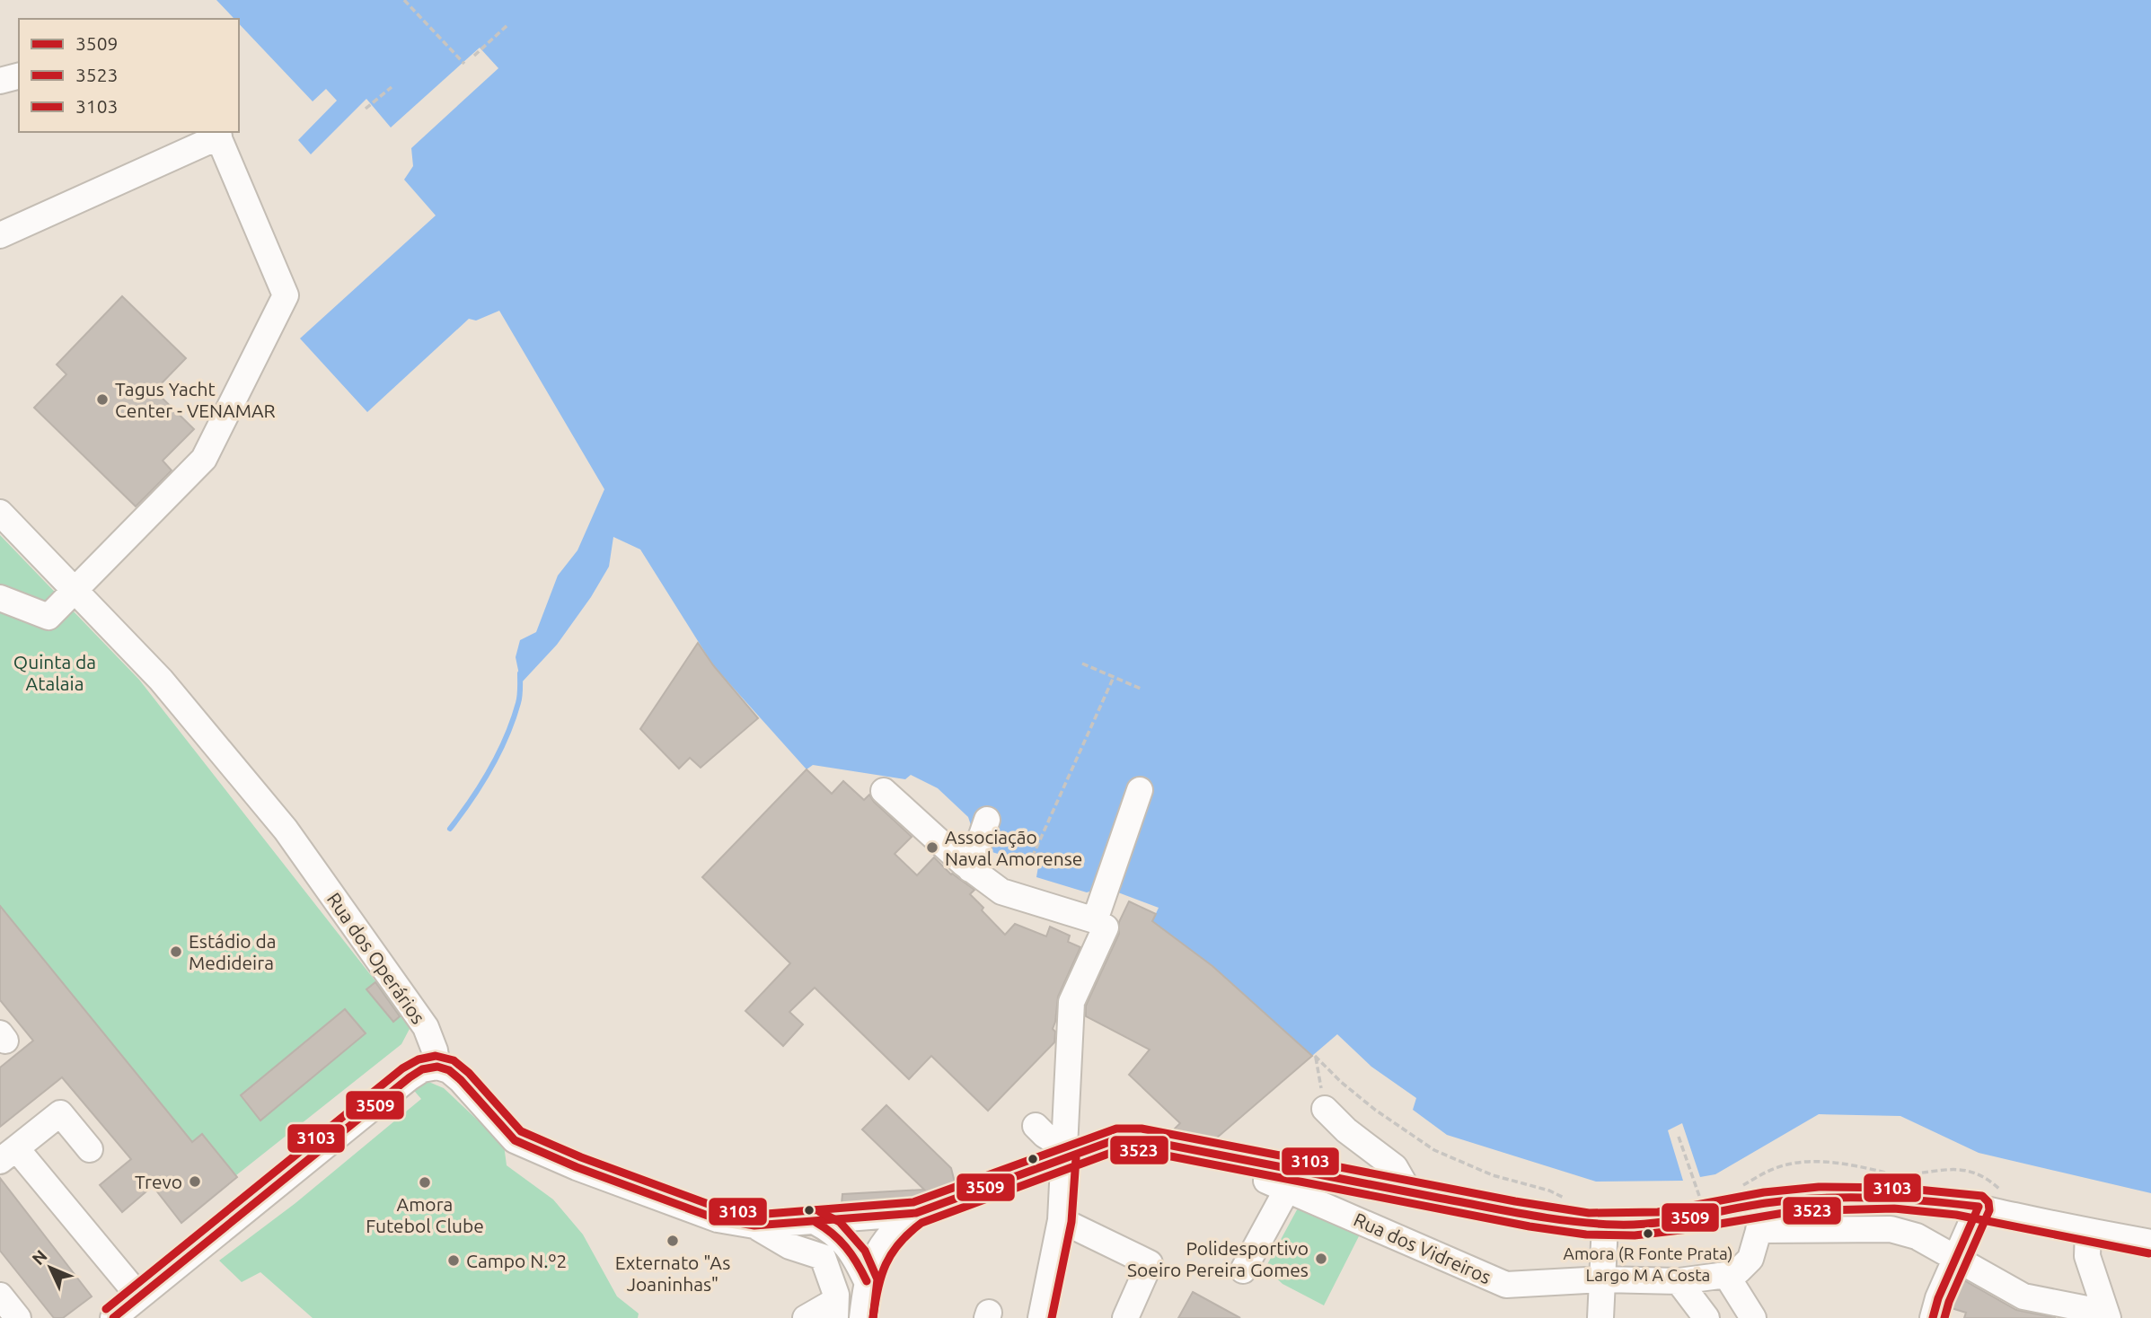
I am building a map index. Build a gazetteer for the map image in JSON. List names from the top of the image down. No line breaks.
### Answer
{"streets":{"street":["Rua dos Operários","Rua dos Vidreiros"]},"parks":["Quinta da Atalaia"],"places":["Tagus Yacht Center - VENAMAR","Associação Naval Amorense","Estádio da Medideira","Trevo","Amora Futebol Clube","Amora (R Fonte Prata) Largo M A Costa","Externato \"As Joaninhas\"","Polidesportivo Soeiro Pereira Gomes","Campo N.º2"],"lines":["transit line 3103","transit line 3509","transit line 3523"],"legend":["3509","3523","3103"],"north":"top left"}
